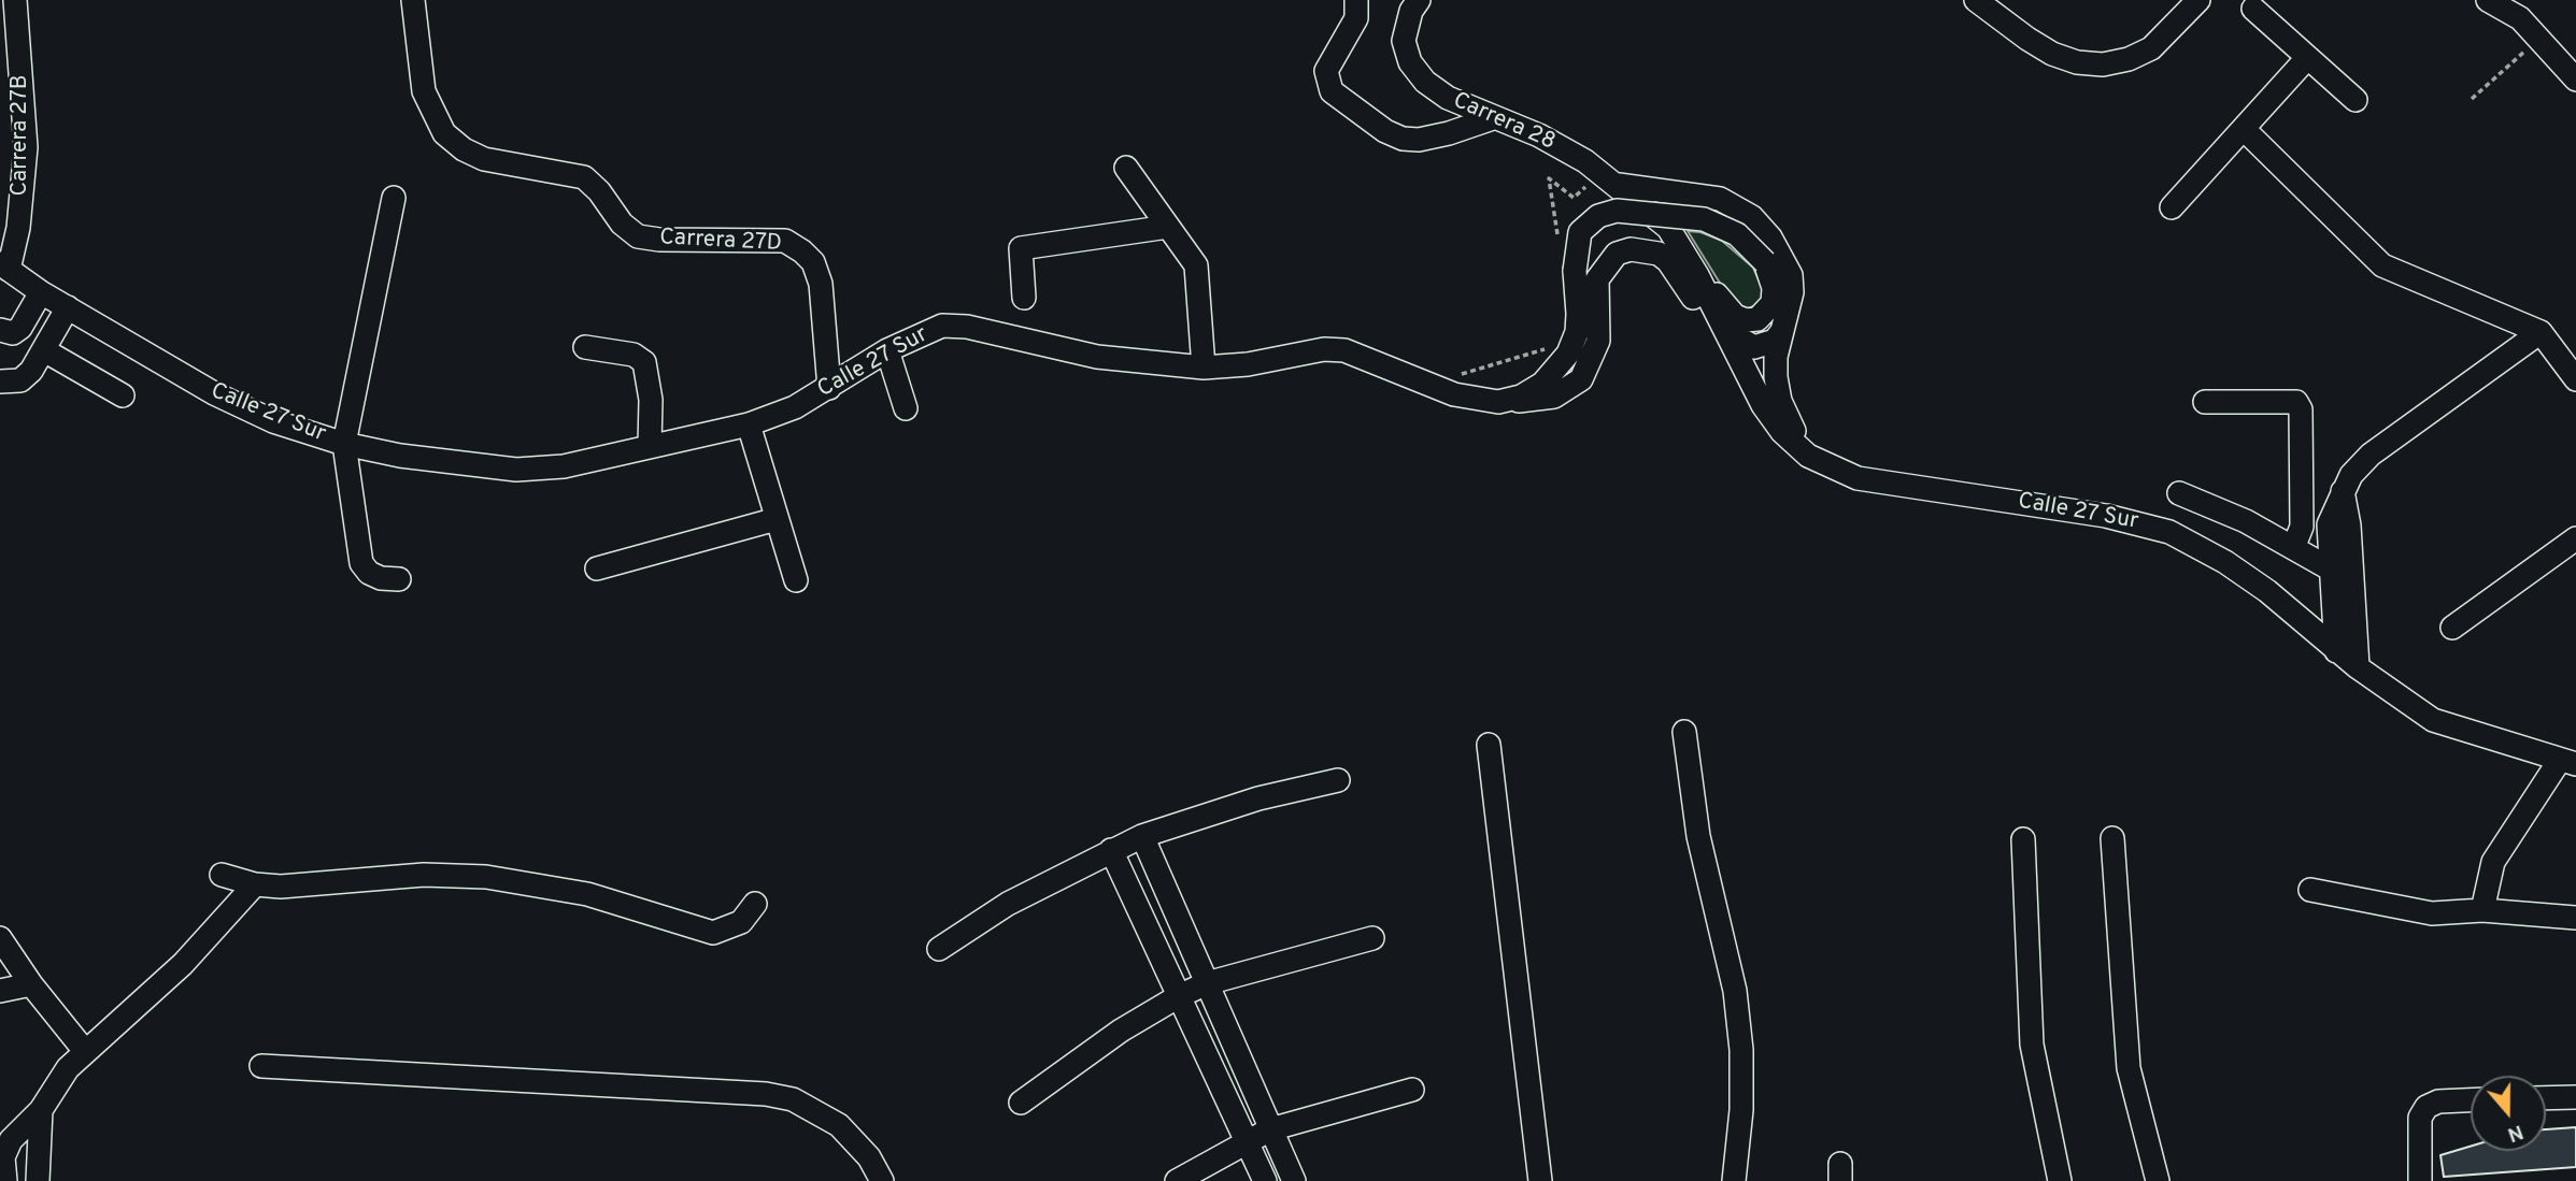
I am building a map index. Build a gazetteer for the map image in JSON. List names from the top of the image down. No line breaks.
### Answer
{"streets":{"street":["Carrera 28","Carrera 27B","Carrera 27D","Calle 27 Sur"]},"crossings":[["Carrera 28","Calle 27 Sur"],["Carrera 27B","Calle 27 Sur"],["Carrera 27D","Calle 27 Sur"]],"north":"bottom"}
